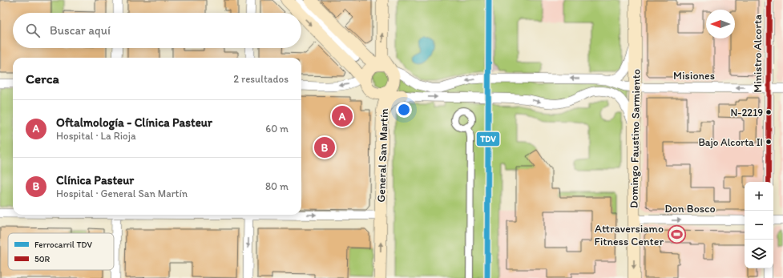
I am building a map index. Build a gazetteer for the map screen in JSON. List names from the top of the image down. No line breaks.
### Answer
{"streets":{"main road":["Domingo Faustino Sarmiento","General San Martín"],"street":["Ministro Alcorta","Misiones","Don Bosco"]},"crossings":[["Ministro Alcorta","Misiones"],["Misiones","Domingo Faustino Sarmiento"],["Domingo Faustino Sarmiento","Don Bosco"]],"one_way":["Misiones","General San Martín","Don Bosco"],"places":{"other":["N-2219","Bajo Alcorta II"],"sports":["Attraversiamo Fitness Center"]},"lines":["rail line TDV","transit line 50R"],"legend":["Ferrocarril TDV","50R"],"north":"left","page":{"search":"Buscar aquí","heading":["Cerca","2 resultados"],"list":[{"mark":"A","name":"Oftalmología - Clínica Pasteur","note":"Hospital · La Rioja","value":"60 m"},{"mark":"B","name":"Clínica Pasteur","note":"Hospital · General San Martín","value":"80 m"}],"pins":["A","B"],"map_buttons":["+","−"]}}
